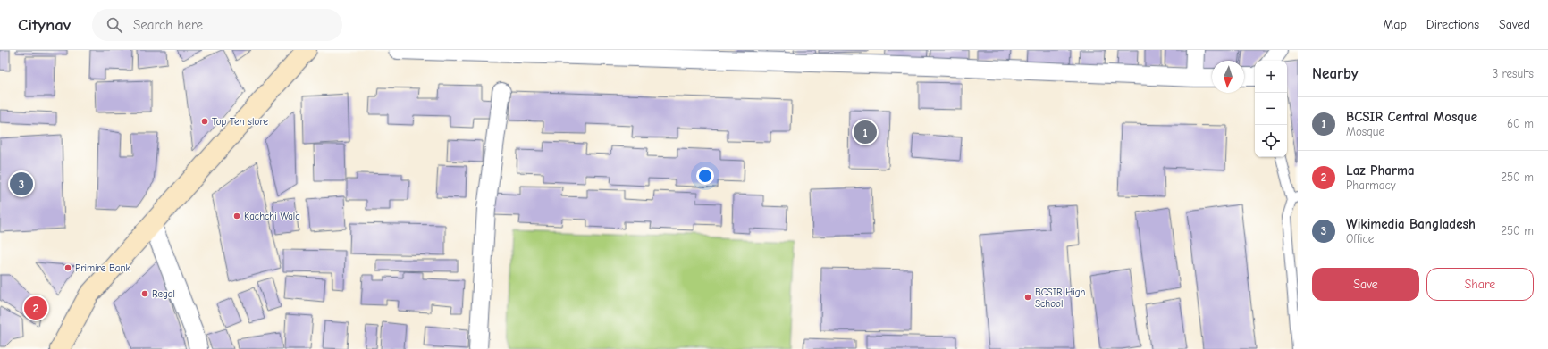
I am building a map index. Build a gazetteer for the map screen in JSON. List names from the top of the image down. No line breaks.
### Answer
{"places":["Top Ten store","Kachchi Wala","Primire Bank","Regal","BCSIR High School"],"north":"bottom","page":{"header":"Citynav","search":"Search here","nav":["Map","Directions","Saved"],"heading":["Nearby","3 results"],"map_buttons":["+","−"],"list":[{"mark":"1","name":"BCSIR Central Mosque","note":"Mosque","value":"60 m"},{"mark":"2","name":"Laz Pharma","note":"Pharmacy","value":"250 m"},{"mark":"3","name":"Wikimedia Bangladesh","note":"Office","value":"250 m"}],"pins":["1","3","2"],"buttons":["Save","Share"]}}
